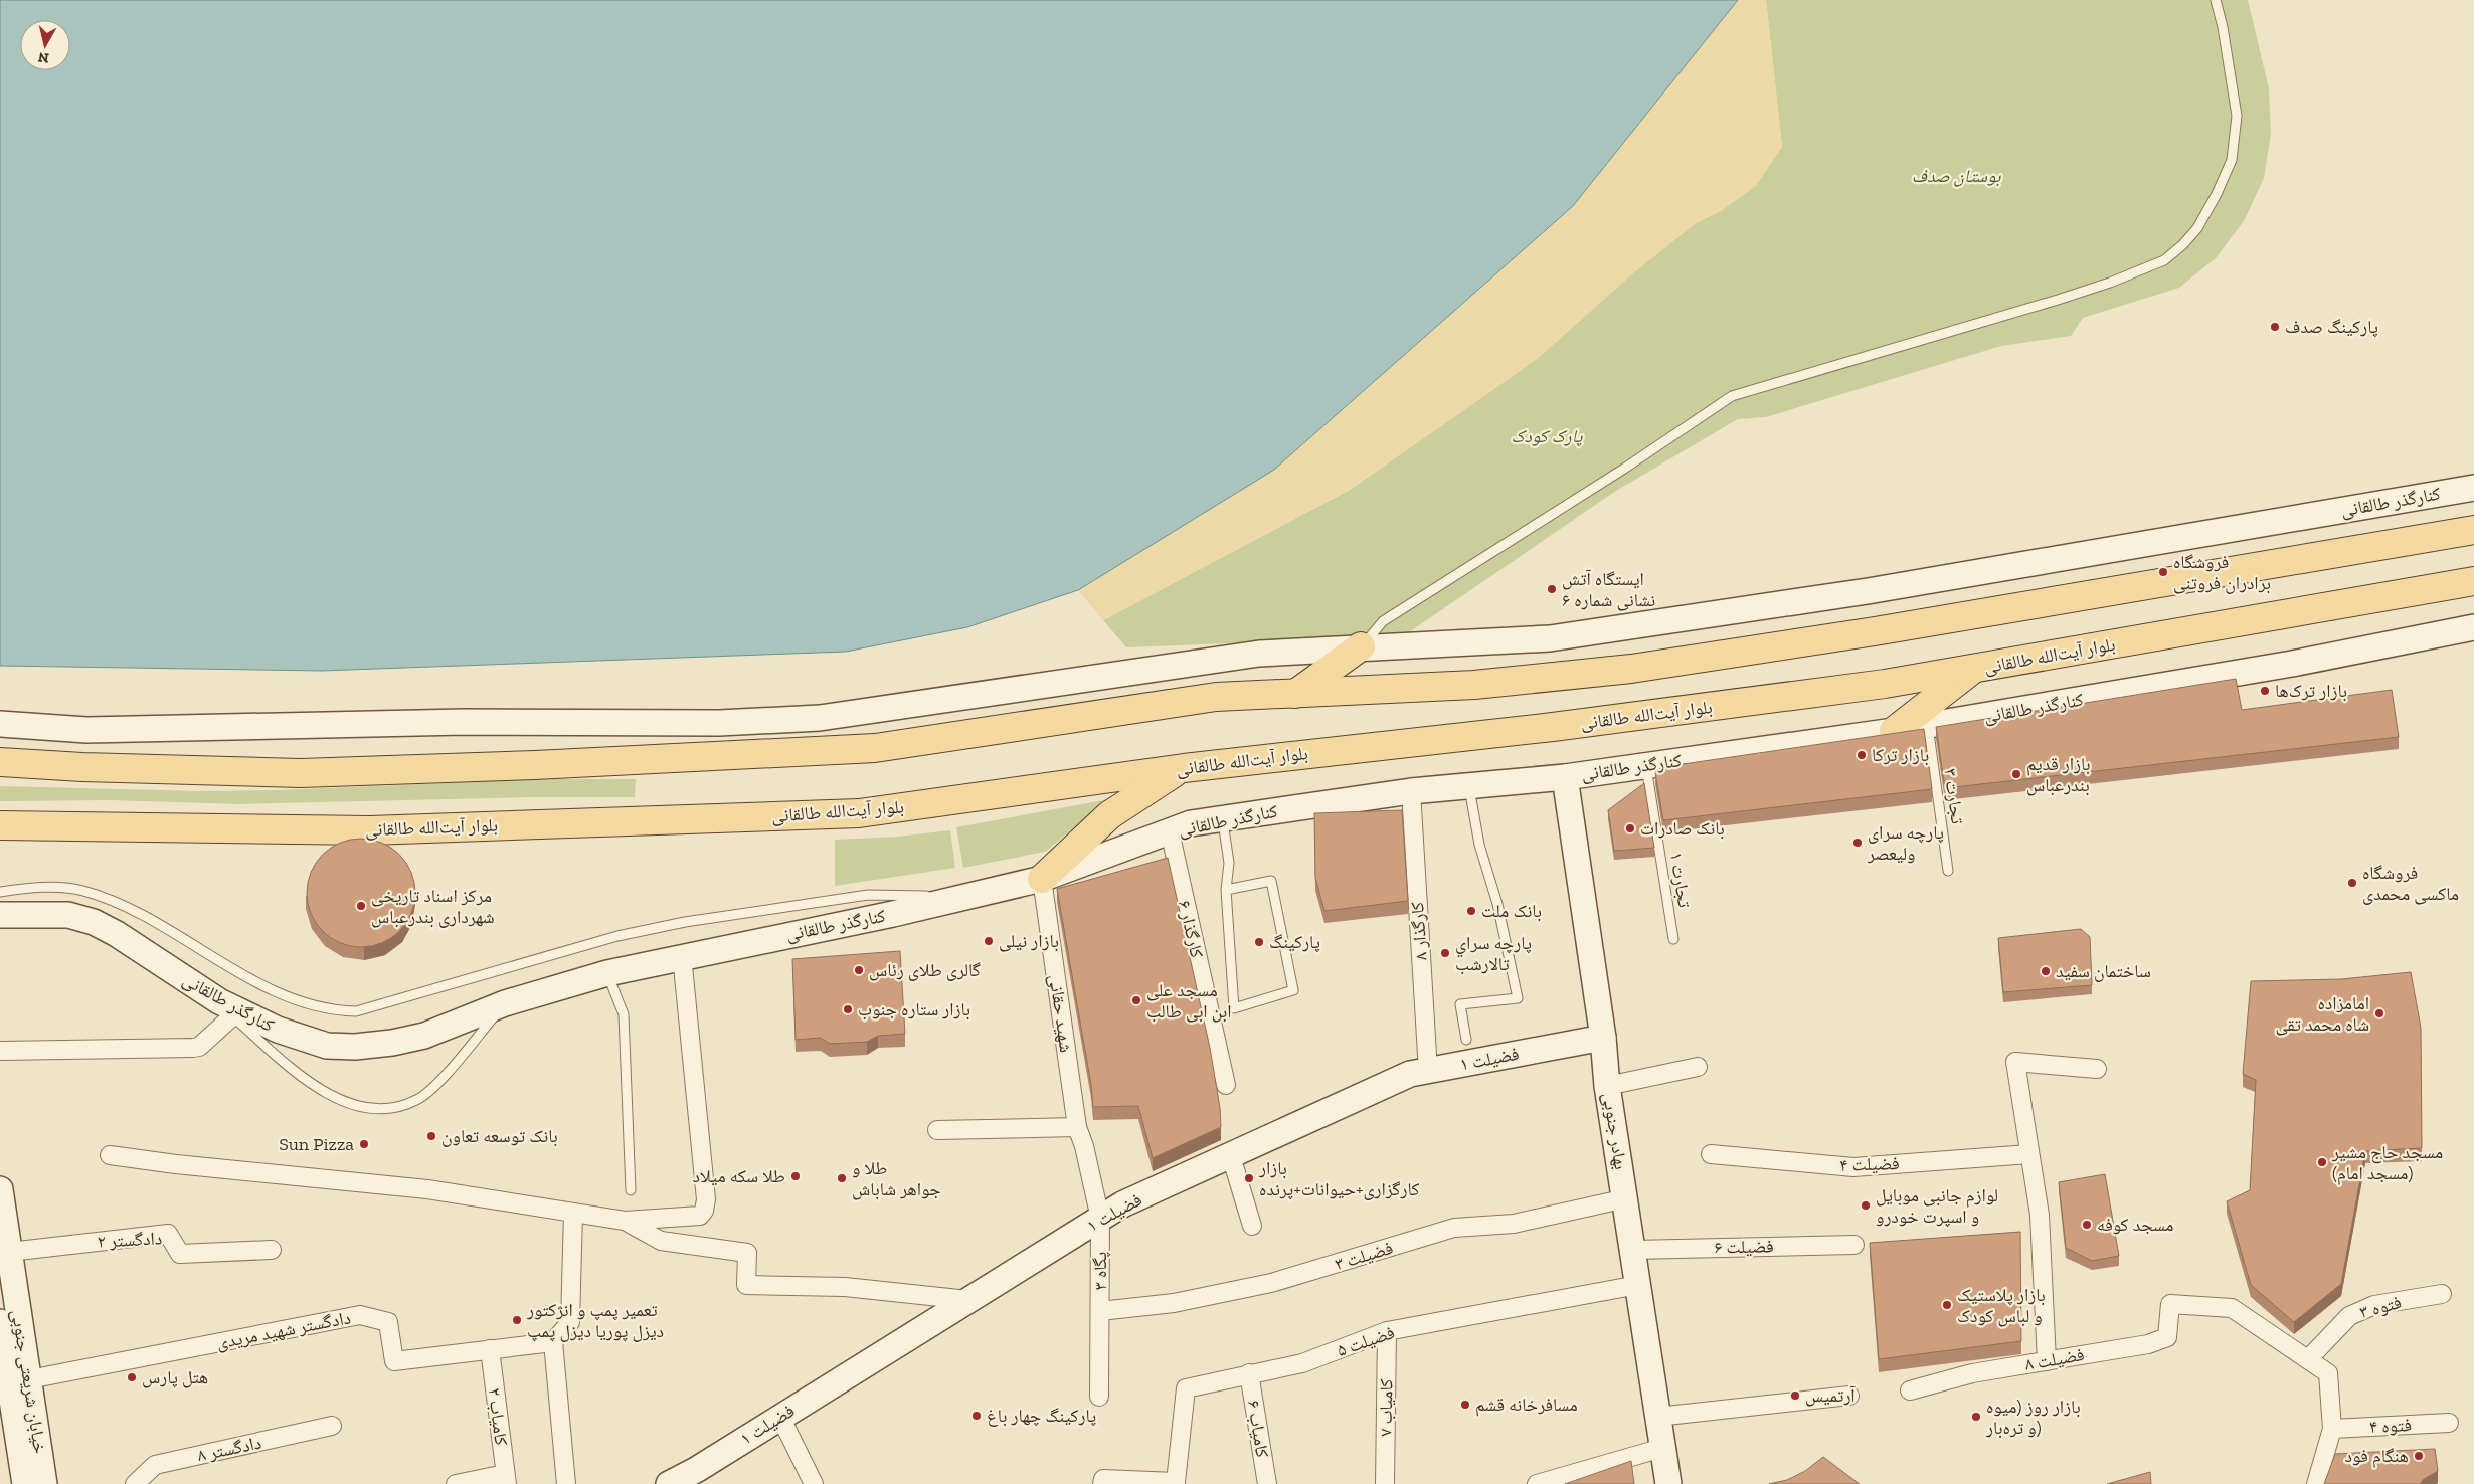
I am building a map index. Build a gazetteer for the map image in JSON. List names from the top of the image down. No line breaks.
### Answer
{"streets":{"main road":["بلوار آیت‌الله طالقانی"],"street":["کنارگذر طالقانی","کارگذار ۶","کارگذار ۸","شهید حقانی","فضیلت ۱","بهادر جنوبی","فضیلت ۴","دادگستر ۲","فضیلت ۶","فضیلت ۳","پگاه ۳","فتوه ۳","دادگستر شهید مریدی","فضیلت ۵","فضیلت ۸","خیابان شریعتی جنوبی","کامیاب ۷","کامیاب ۲","فتوه ۴","کامیاب ۶","دادگستر ۸"],"lane":["تجارت ۳","تجارت ۱"]},"crossings":[["کنارگذر طالقانی","تجارت ۳"],["کنارگذر طالقانی","تجارت ۱"],["کنارگذر طالقانی","کارگذار ۶"],["کنارگذر طالقانی","کارگذار ۸"],["کنارگذر طالقانی","شهید حقانی"],["کنارگذر طالقانی","بهادر جنوبی"],["کارگذار ۸","فضیلت ۱"],["شهید حقانی","پگاه ۳"],["فضیلت ۱","بهادر جنوبی"],["فضیلت ۱","پگاه ۳"],["بهادر جنوبی","فضیلت ۶"],["بهادر جنوبی","فضیلت ۳"],["بهادر جنوبی","فضیلت ۵"],["دادگستر ۲","خیابان شریعتی جنوبی"],["فضیلت ۳","پگاه ۳"],["فتوه ۳","فضیلت ۸"],["دادگستر شهید مریدی","خیابان شریعتی جنوبی"],["دادگستر شهید مریدی","کامیاب ۲"],["فضیلت ۵","کامیاب ۷"],["فضیلت ۵","کامیاب ۶"]],"parks":["بوستان صدف","پارک کودک"],"places":["پارکینگ صدف","فروشگاه برادران فروتنی","ایستگاه آتش نشانی شماره ۶","بازار ترک‌ها","بازار ترکا","بازار قدیم بندرعباس","بانک صادرات","پارچه سرای ولیعصر","فروشگاه ماکسی محمدی","مرکز اسناد تاریخی شهرداری بندرعباس","بانک ملت","بازار نیلی","پارکینگ","پارچه سراي تالارشب","گالری طلای رئاس","ساختمان سفید","مسجد علی ابن ابی طالب","بازار ستاره جنوب","امامزاده شاه محمد تقی","بانک توسعه تعاون","Sun Pizza","مسجد حاج مشیر (مسجد امام)","طلا سکه میلاد","طلا و جواهر شاباش","بازار کارگزاری+حیوانات+پرنده","لوازم جانبی موبایل و اسپرت خودرو","مسجد کوفه","بازار پلاستیک و لباس کودک","تعمیر پمپ و انژکتور دیزل پوریا دیزل پمپ","هتل پارس","آرتمیس","مسافرخانه قشم","پارکینگ چهار باغ","بازار روز (میوه و تره‌بار)","هنگام فود"],"north":"bottom"}
